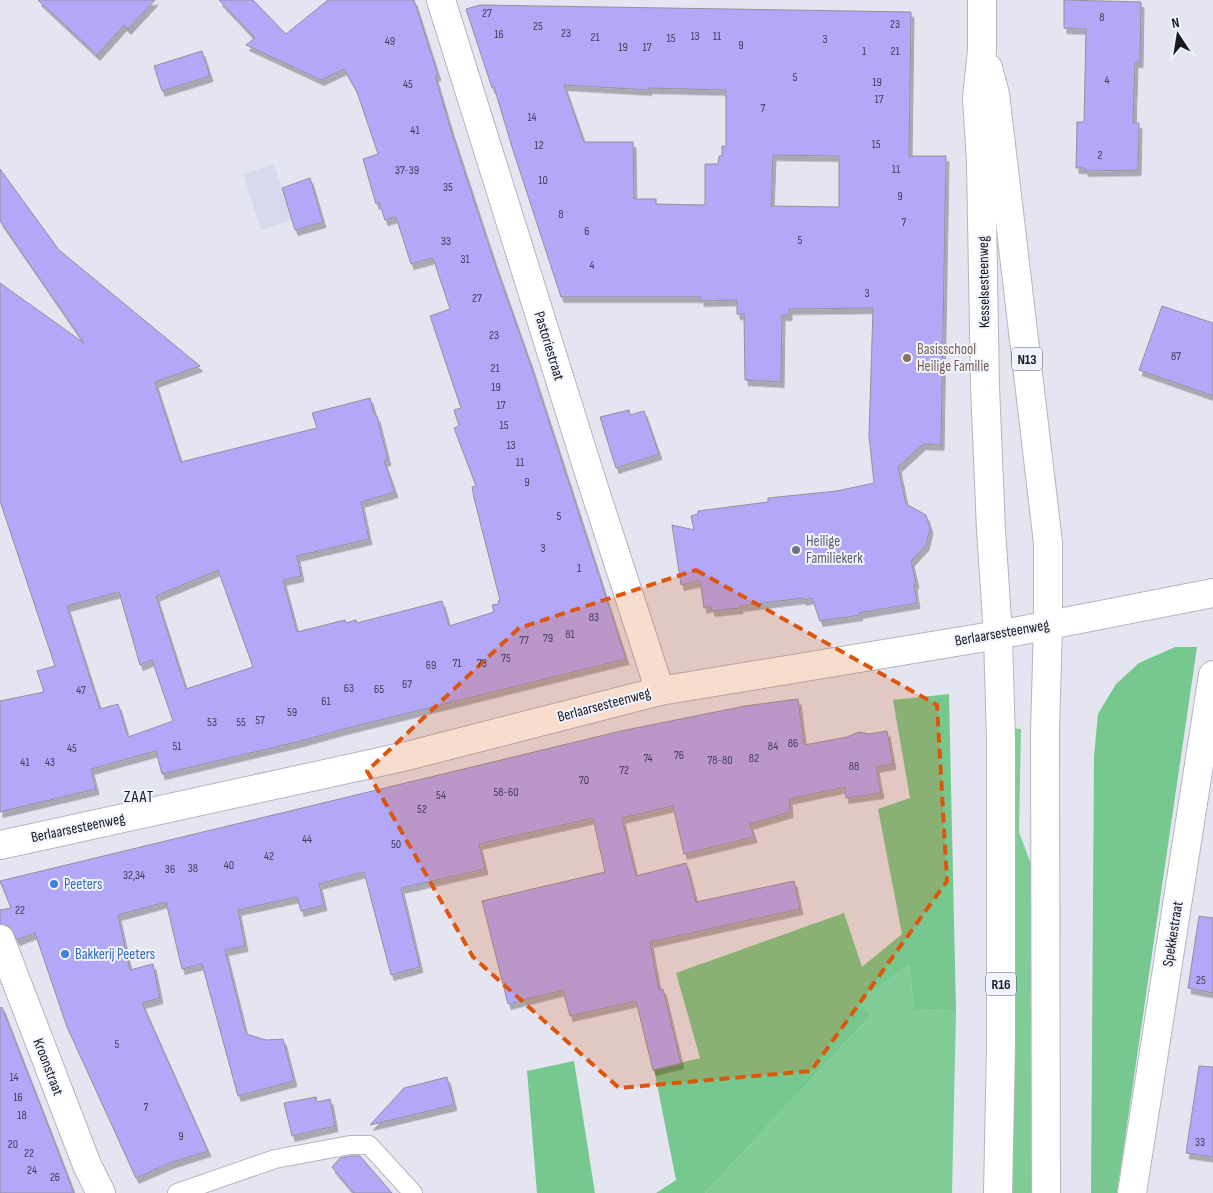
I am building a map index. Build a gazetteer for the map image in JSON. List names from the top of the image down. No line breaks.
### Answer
{"streets":{"street":["Kesselsesteenweg","Pastoriestraat","N13","Berlaarsesteenweg","Spekkestraat","R16","Kroonstraat"]},"crossings":[["Kesselsesteenweg","Berlaarsesteenweg"],["Kesselsesteenweg","R16"],["Pastoriestraat","Berlaarsesteenweg"],["Berlaarsesteenweg","R16"]],"districts":["ZAAT"],"places":["Basisschool Heilige Familie","Heilige Familiekerk","Peeters","Bakkerij Peeters"],"house_numbers":["27","8","23","25","23","16","13","11","21","15","3","49","9","19","17","1","21","5","4","19","45","17","7","14","41","15","12","2","11","37-39","10","35","9","8","7","6","5","33","31","4","3","27","23","87","21","19","17","15","13","11","9","5","3","1","83","81","79","77","75","71","73","69","67","63","65","47","61","59","57","53","55","86","51","84","45","76","74","82","78-80","41","43","88","72","70","58-60","54","52","44","50","42","40","38","36","32,34","22","25","5","14","16","7","18","9","33","20","22","24","26"],"north":"top"}
